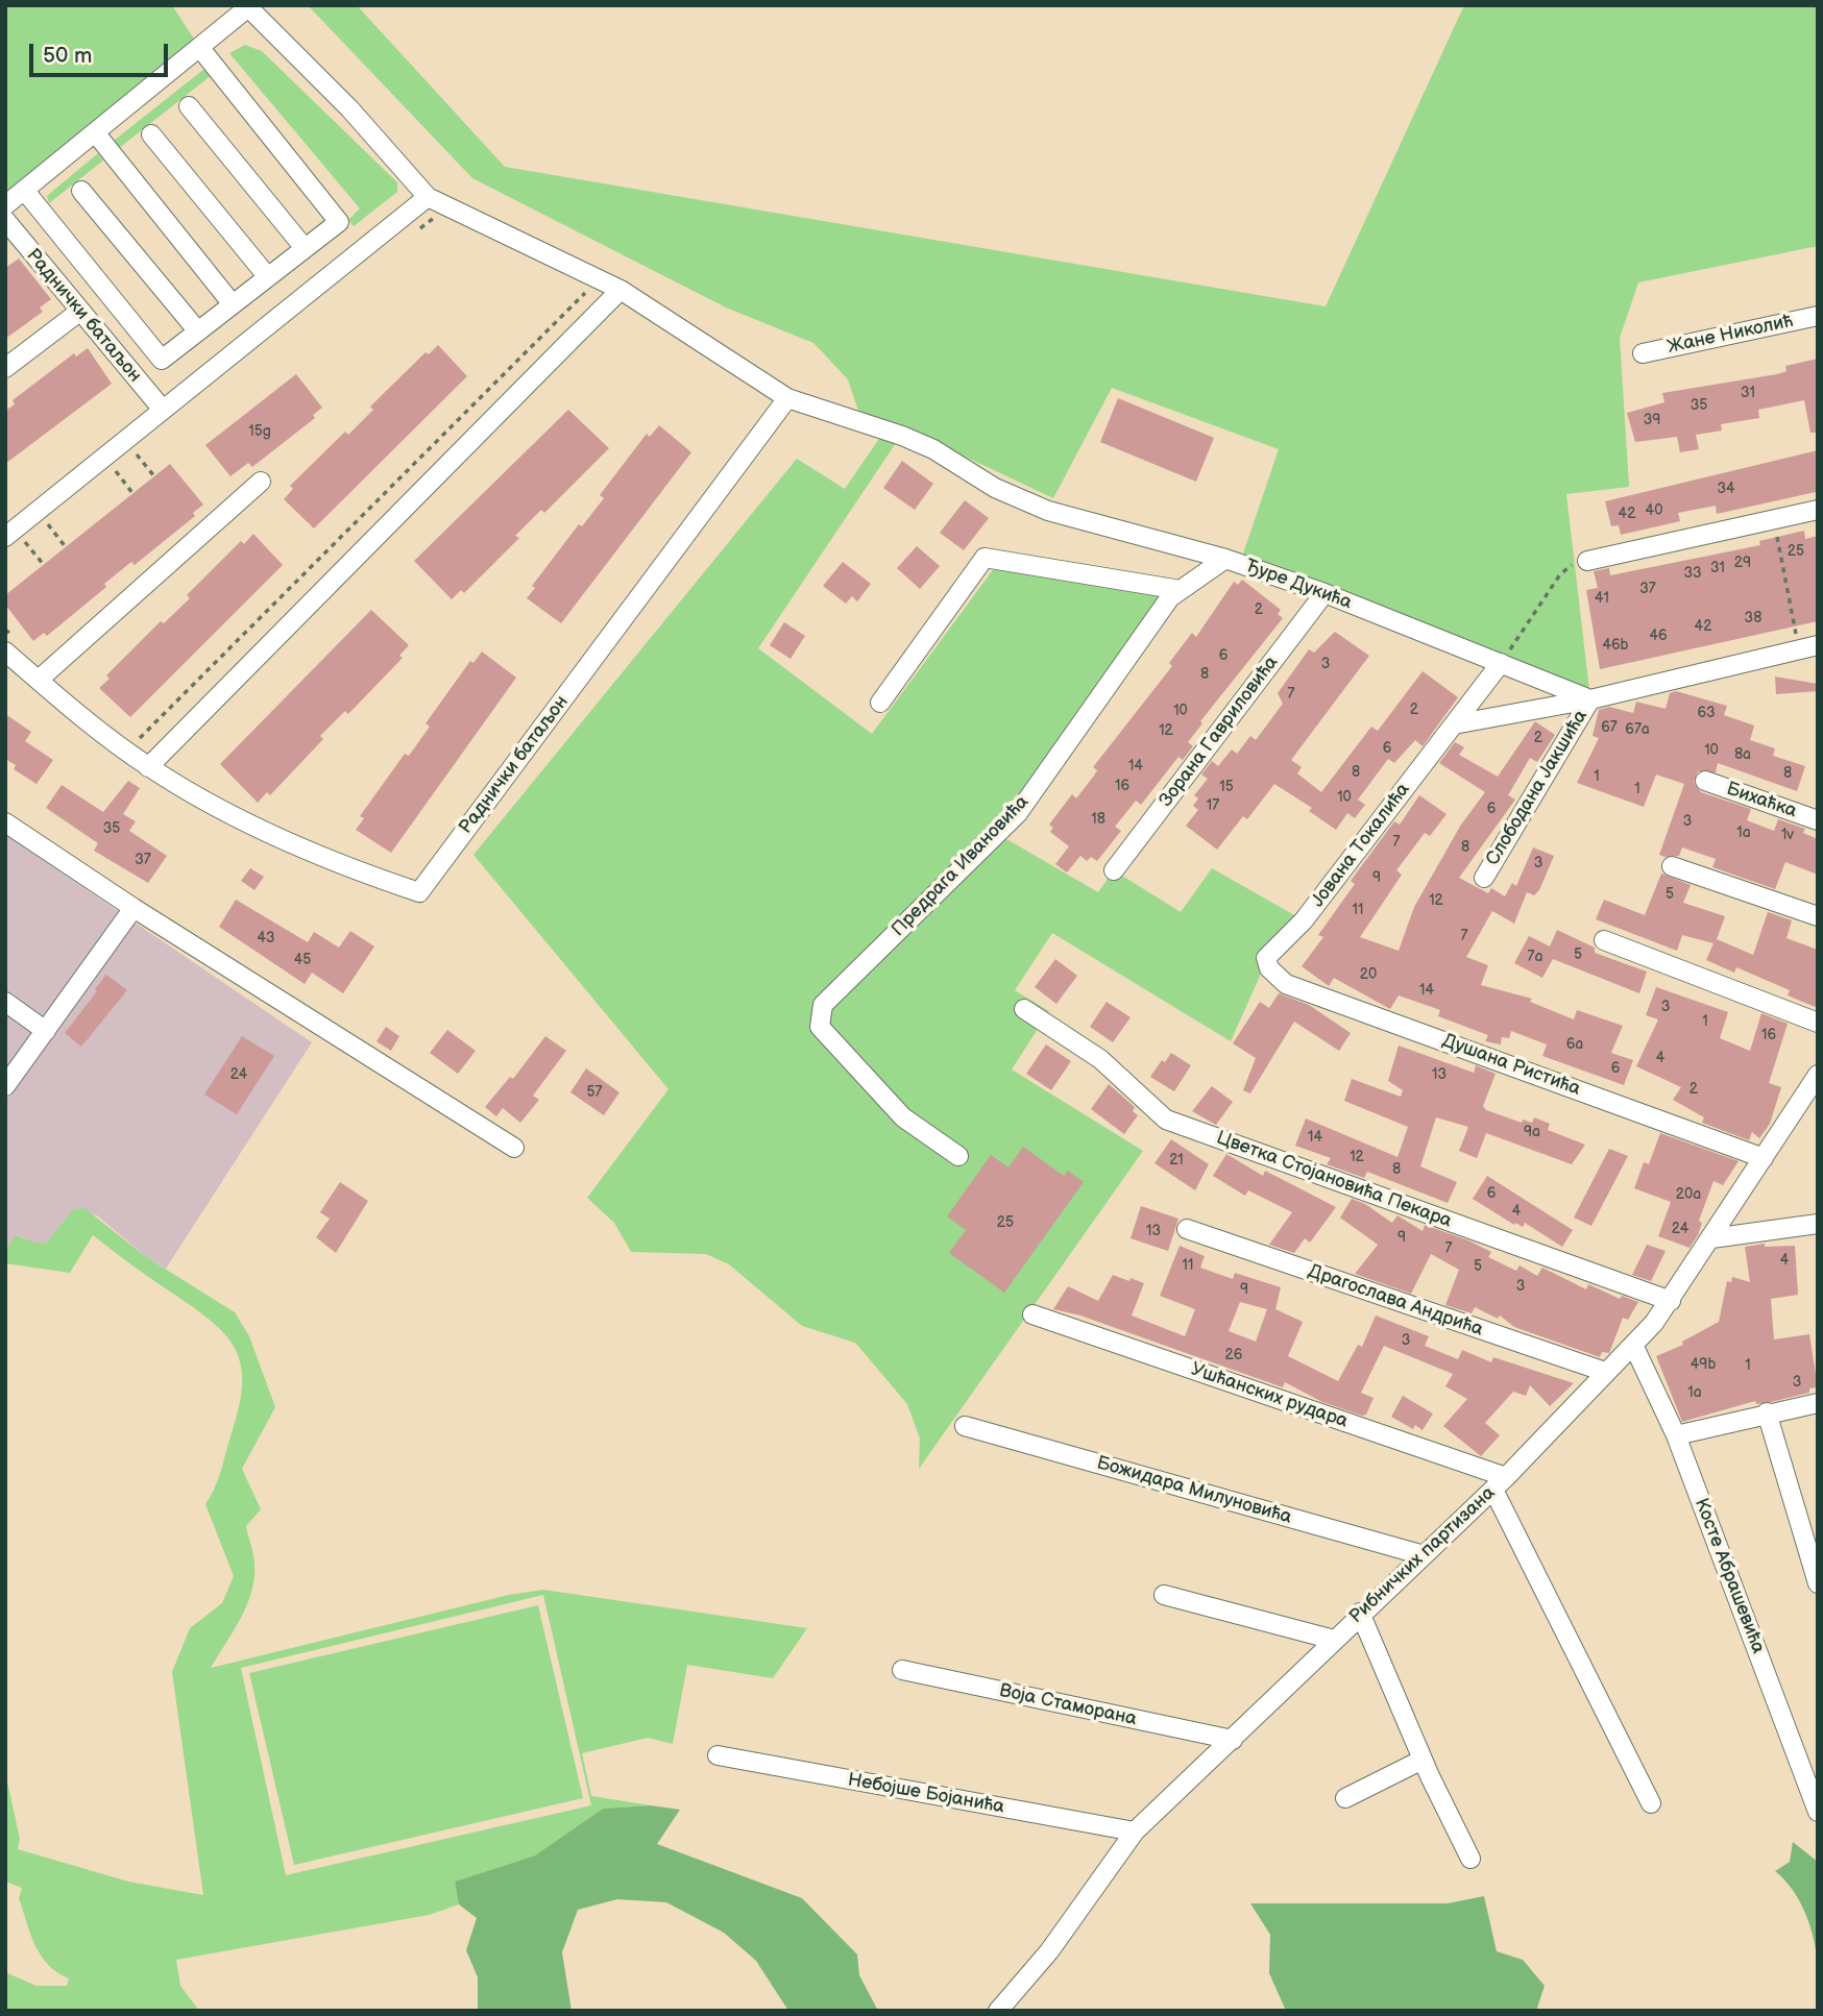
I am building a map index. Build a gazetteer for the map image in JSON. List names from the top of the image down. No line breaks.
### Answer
{"streets":{"street":["Раднички батаљон","Жане Николић","Ђуре Дукића","Зорана Гавриловића","Слободана Јакшића","Бихаћка","Јована Токалића","Предрага Ивановића","Душана Ристића","Цветка Стојановића Пекара","Драгослава Андрића","Ушћанских рудара","Божидара Милуновића","Рибничких партизана","Косте Абрашевића","Воја Стаморана","Небојше Бојанића"]},"crossings":[["Раднички батаљон","Ђуре Дукића"],["Ђуре Дукића","Зорана Гавриловића"],["Ђуре Дукића","Слободана Јакшића"],["Ђуре Дукића","Јована Токалића"],["Ђуре Дукића","Предрага Ивановића"],["Јована Токалића","Душана Ристића"],["Душана Ристића","Рибничких партизана"],["Цветка Стојановића Пекара","Рибничких партизана"],["Драгослава Андрића","Рибничких партизана"],["Ушћанских рудара","Рибничких партизана"],["Божидара Милуновића","Рибничких партизана"],["Рибничких партизана","Косте Абрашевића"],["Рибничких партизана","Воја Стаморана"],["Рибничких партизана","Небојше Бојанића"]],"house_numbers":["31","35","39","15g","34","40","42","25","29","31","33","37","41","2","38","42","46","46b","6","3","8","7","2","10","63","67","67a","12","2","6","10","8a","14","8","8","1","16","15","1","10","17","6","18","3","35","1a","1v","7","8","37","3","9","5","12","11","7","43","5","7a","45","20","14","3","1","16","6a","4","6","24","13","2","57","9a","14","12","21","8","6","20a","4","25","24","13","9","7","4","11","5","3","9","3","26","49b","1","3","1a"],"scale_bar":"50 m"}
